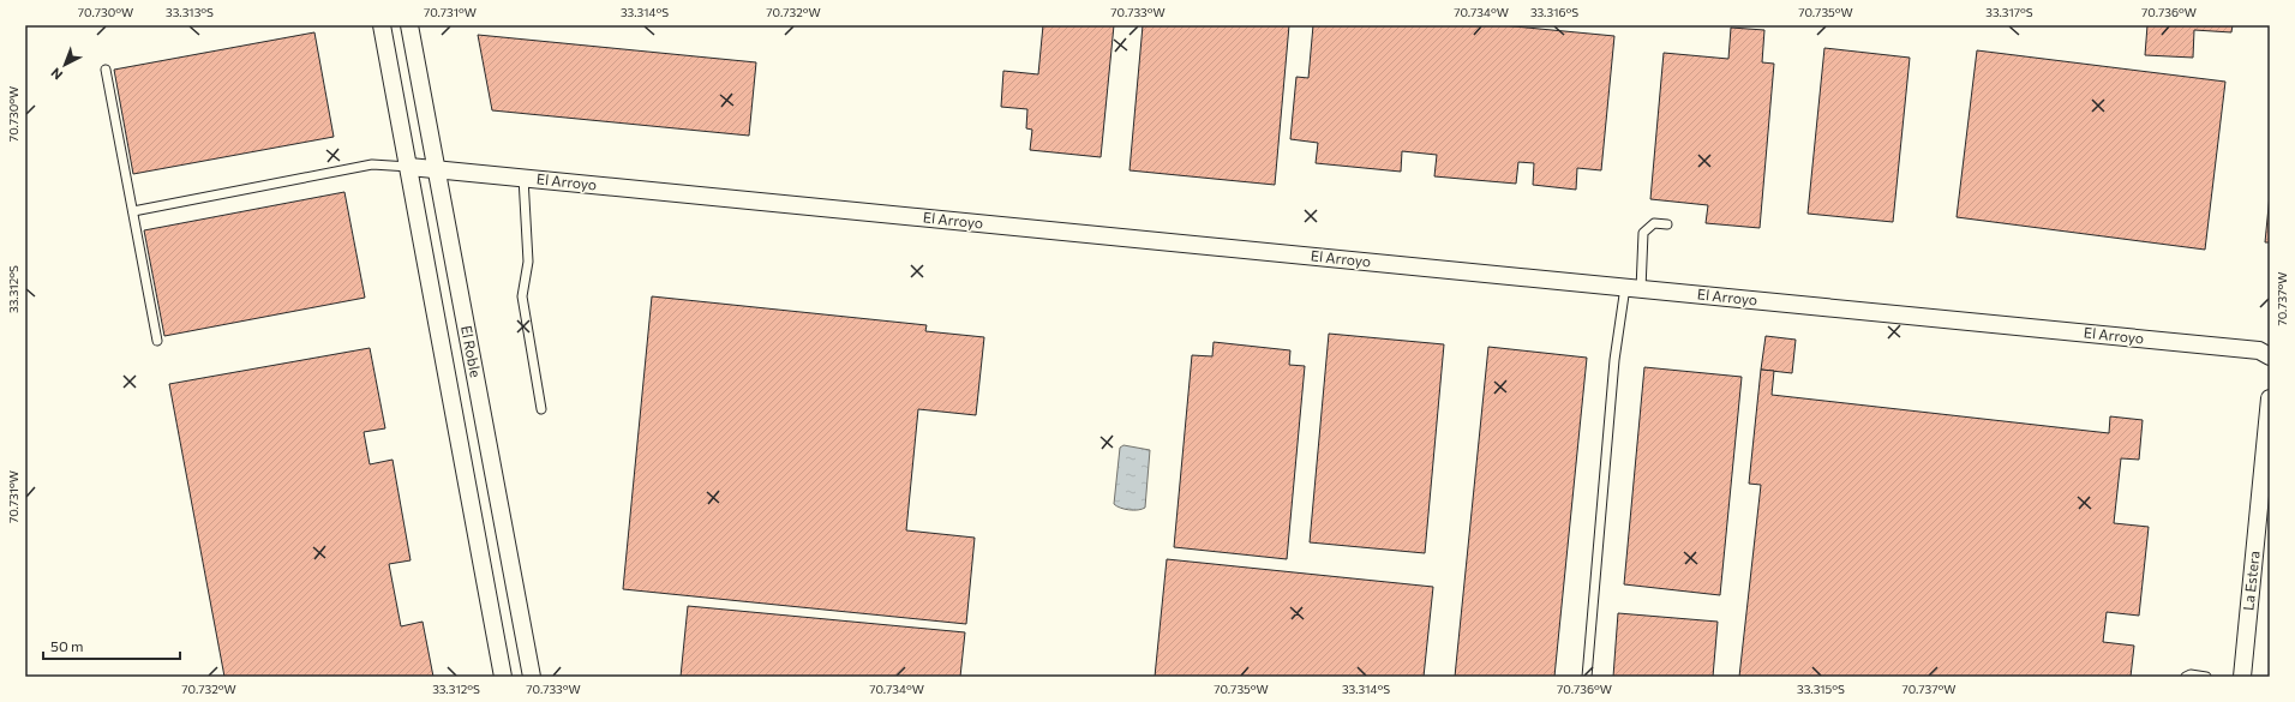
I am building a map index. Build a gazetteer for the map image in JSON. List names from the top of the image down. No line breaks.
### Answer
{"streets":{"street":["El Arroyo","El Roble","La Estera"]},"crossings":[["El Arroyo","El Roble"]],"scale_bar":"50 m","north":"bottom left","coordinates":["70.730°W","33.313°S","70.731°W","33.314°S","70.732°W","70.733°W","70.734°W","33.316°S","70.735°W","33.317°S","70.736°W","33.312°S","70.737°W","33.315°S"]}
